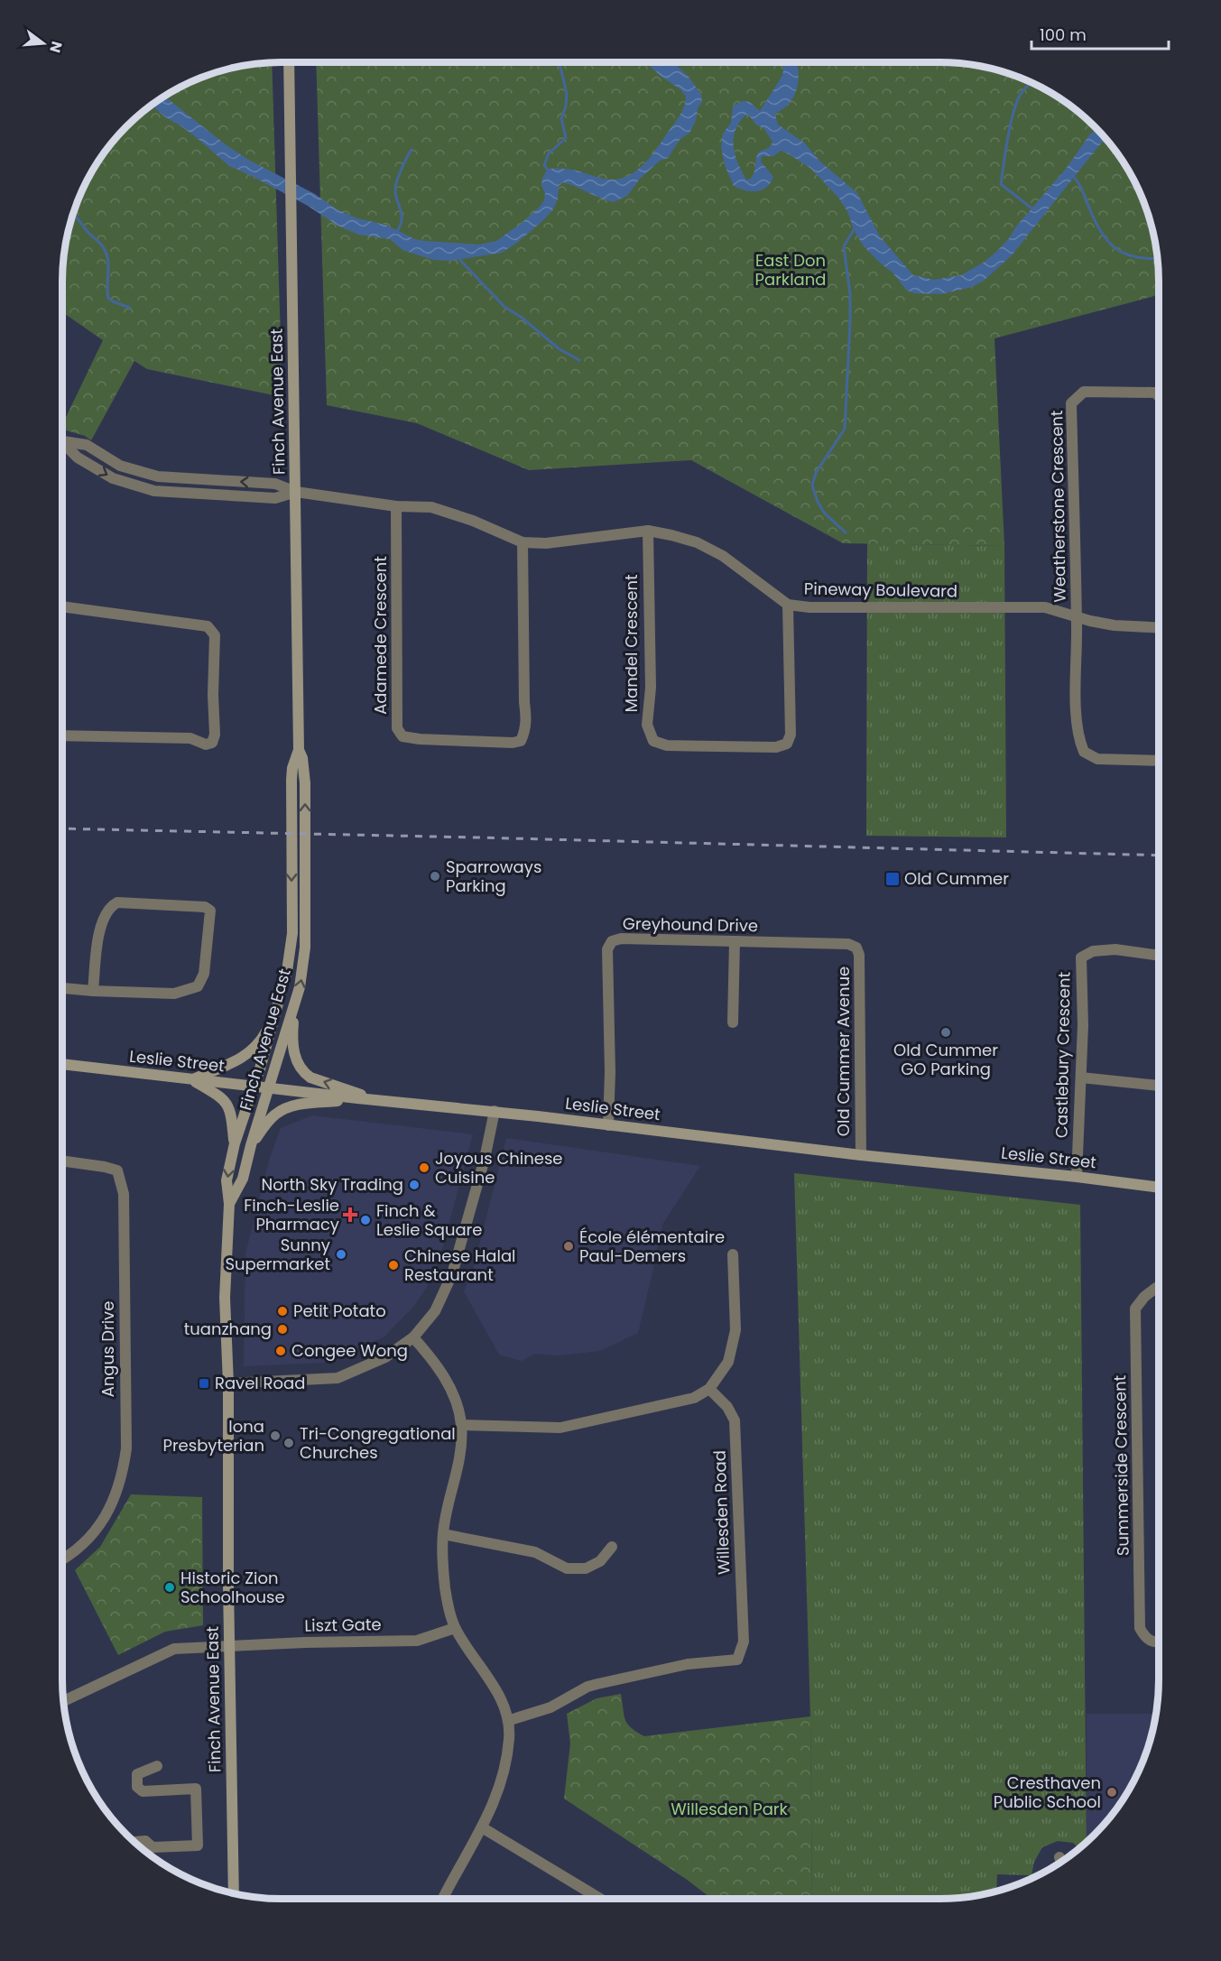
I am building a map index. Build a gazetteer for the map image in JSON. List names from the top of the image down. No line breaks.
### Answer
{"streets":{"main road":["Finch Avenue East","Leslie Street"],"street":["Weatherstone Crescent","Pineway Boulevard","Adamede Crescent","Mandel Crescent","Greyhound Drive","Old Cummer Avenue","Castlebury Crescent","Angus Drive","Summerside Crescent","Willesden Road","Liszt Gate"]},"crossings":[["Finch Avenue East","Pineway Boulevard"],["Finch Avenue East","Leslie Street"],["Finch Avenue East","Liszt Gate"],["Weatherstone Crescent","Pineway Boulevard"],["Pineway Boulevard","Adamede Crescent"],["Pineway Boulevard","Mandel Crescent"],["Greyhound Drive","Old Cummer Avenue"],["Greyhound Drive","Leslie Street"],["Old Cummer Avenue","Leslie Street"],["Castlebury Crescent","Leslie Street"]],"parks":["East Don Parkland","Willesden Park"],"places":{"other":["Sparroways Parking","Old Cummer GO Parking","Joyous Chinese Cuisine","North Sky Trading","Finch & Leslie Square","École élémentaire Paul-Demers","Sunny Supermarket","Chinese Halal Restaurant","Petit Potato","tuanzhang","Congee Wong","Iona Presbyterian","Tri-Congregational Churches","Historic Zion Schoolhouse","Cresthaven Public School"],"transit":["Old Cummer","Ravel Road"],"health":["Finch-Leslie Pharmacy"]},"scale_bar":"100 m","north":"right"}
